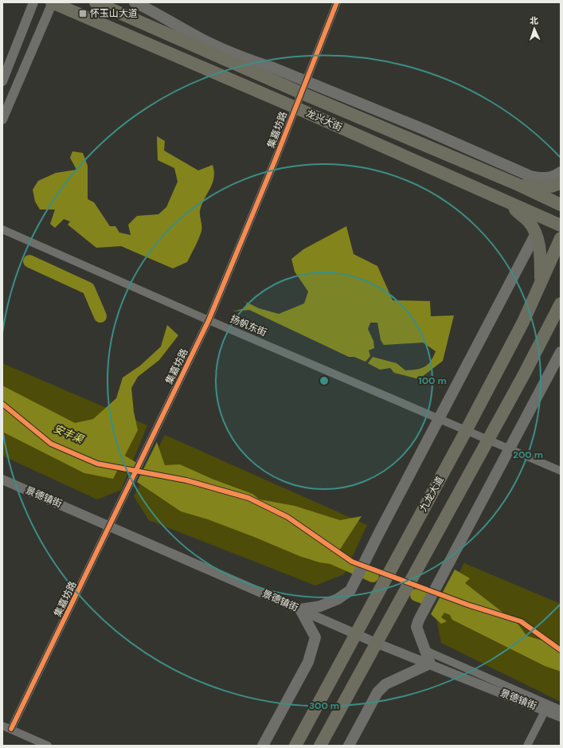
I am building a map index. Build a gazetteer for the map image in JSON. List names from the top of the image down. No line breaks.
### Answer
{"streets":{"main road":["龙兴大街","九龙大道"],"street":["集嘉坊路","扬帆东街","景德镇街"]},"crossings":[["龙兴大街","集嘉坊路"],["集嘉坊路","扬帆东街"],["集嘉坊路","景德镇街"],["扬帆东街","九龙大道"],["九龙大道","景德镇街"]],"water":["安丰渠"],"places":{"transit":["怀玉山大道"]},"north":"top","rings":["100 m","200 m","300 m"]}
